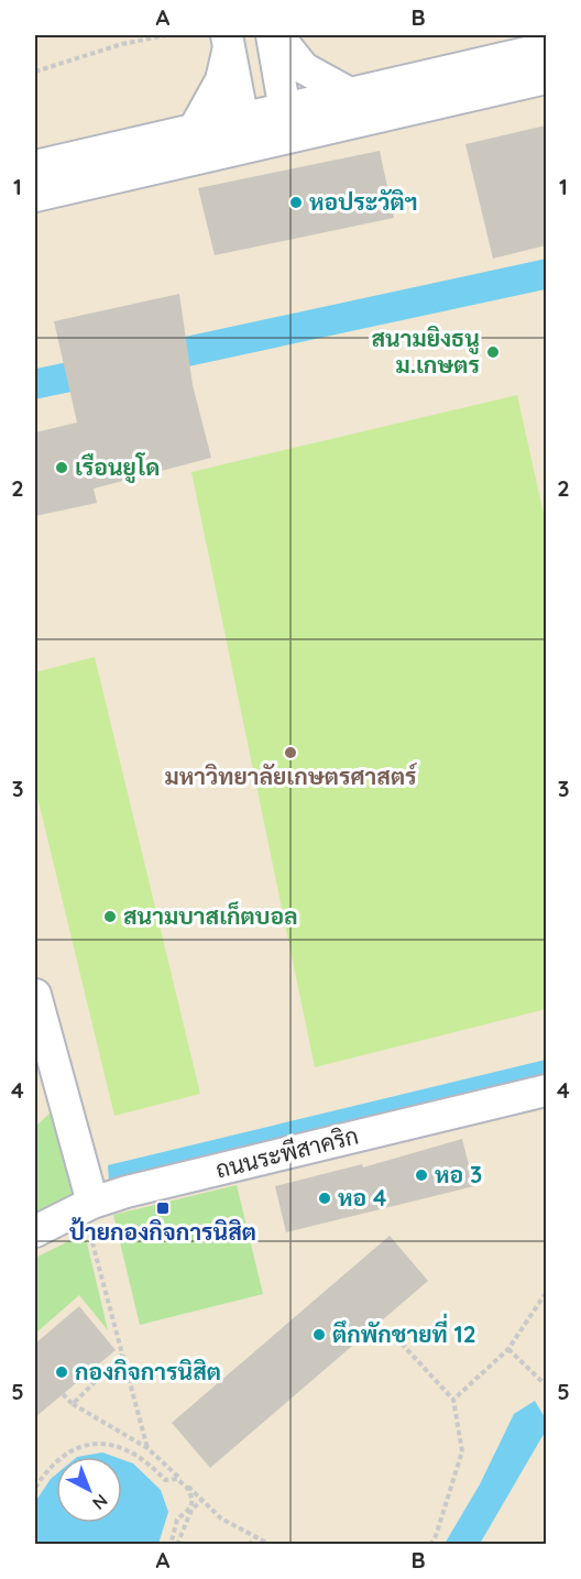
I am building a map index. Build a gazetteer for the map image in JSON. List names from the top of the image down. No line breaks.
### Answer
{"streets":{"lane":["ถนนระพีสาคริก"]},"places":{"other":["หอประวัติฯ","สนามยิงธนู ม.เกษตร","เรือนยูโด","มหาวิทยาลัยเกษตรศาสตร์","สนามบาสเก็ตบอล","หอ 3","หอ 4","ตึกพักชายที่ 12","กองกิจการนิสิต"],"transit":["ป้ายกองกิจการนิสิต"]},"north":"bottom right","grid":{"columns":["A","B"],"rows":["1","2","3","4","5"]}}
